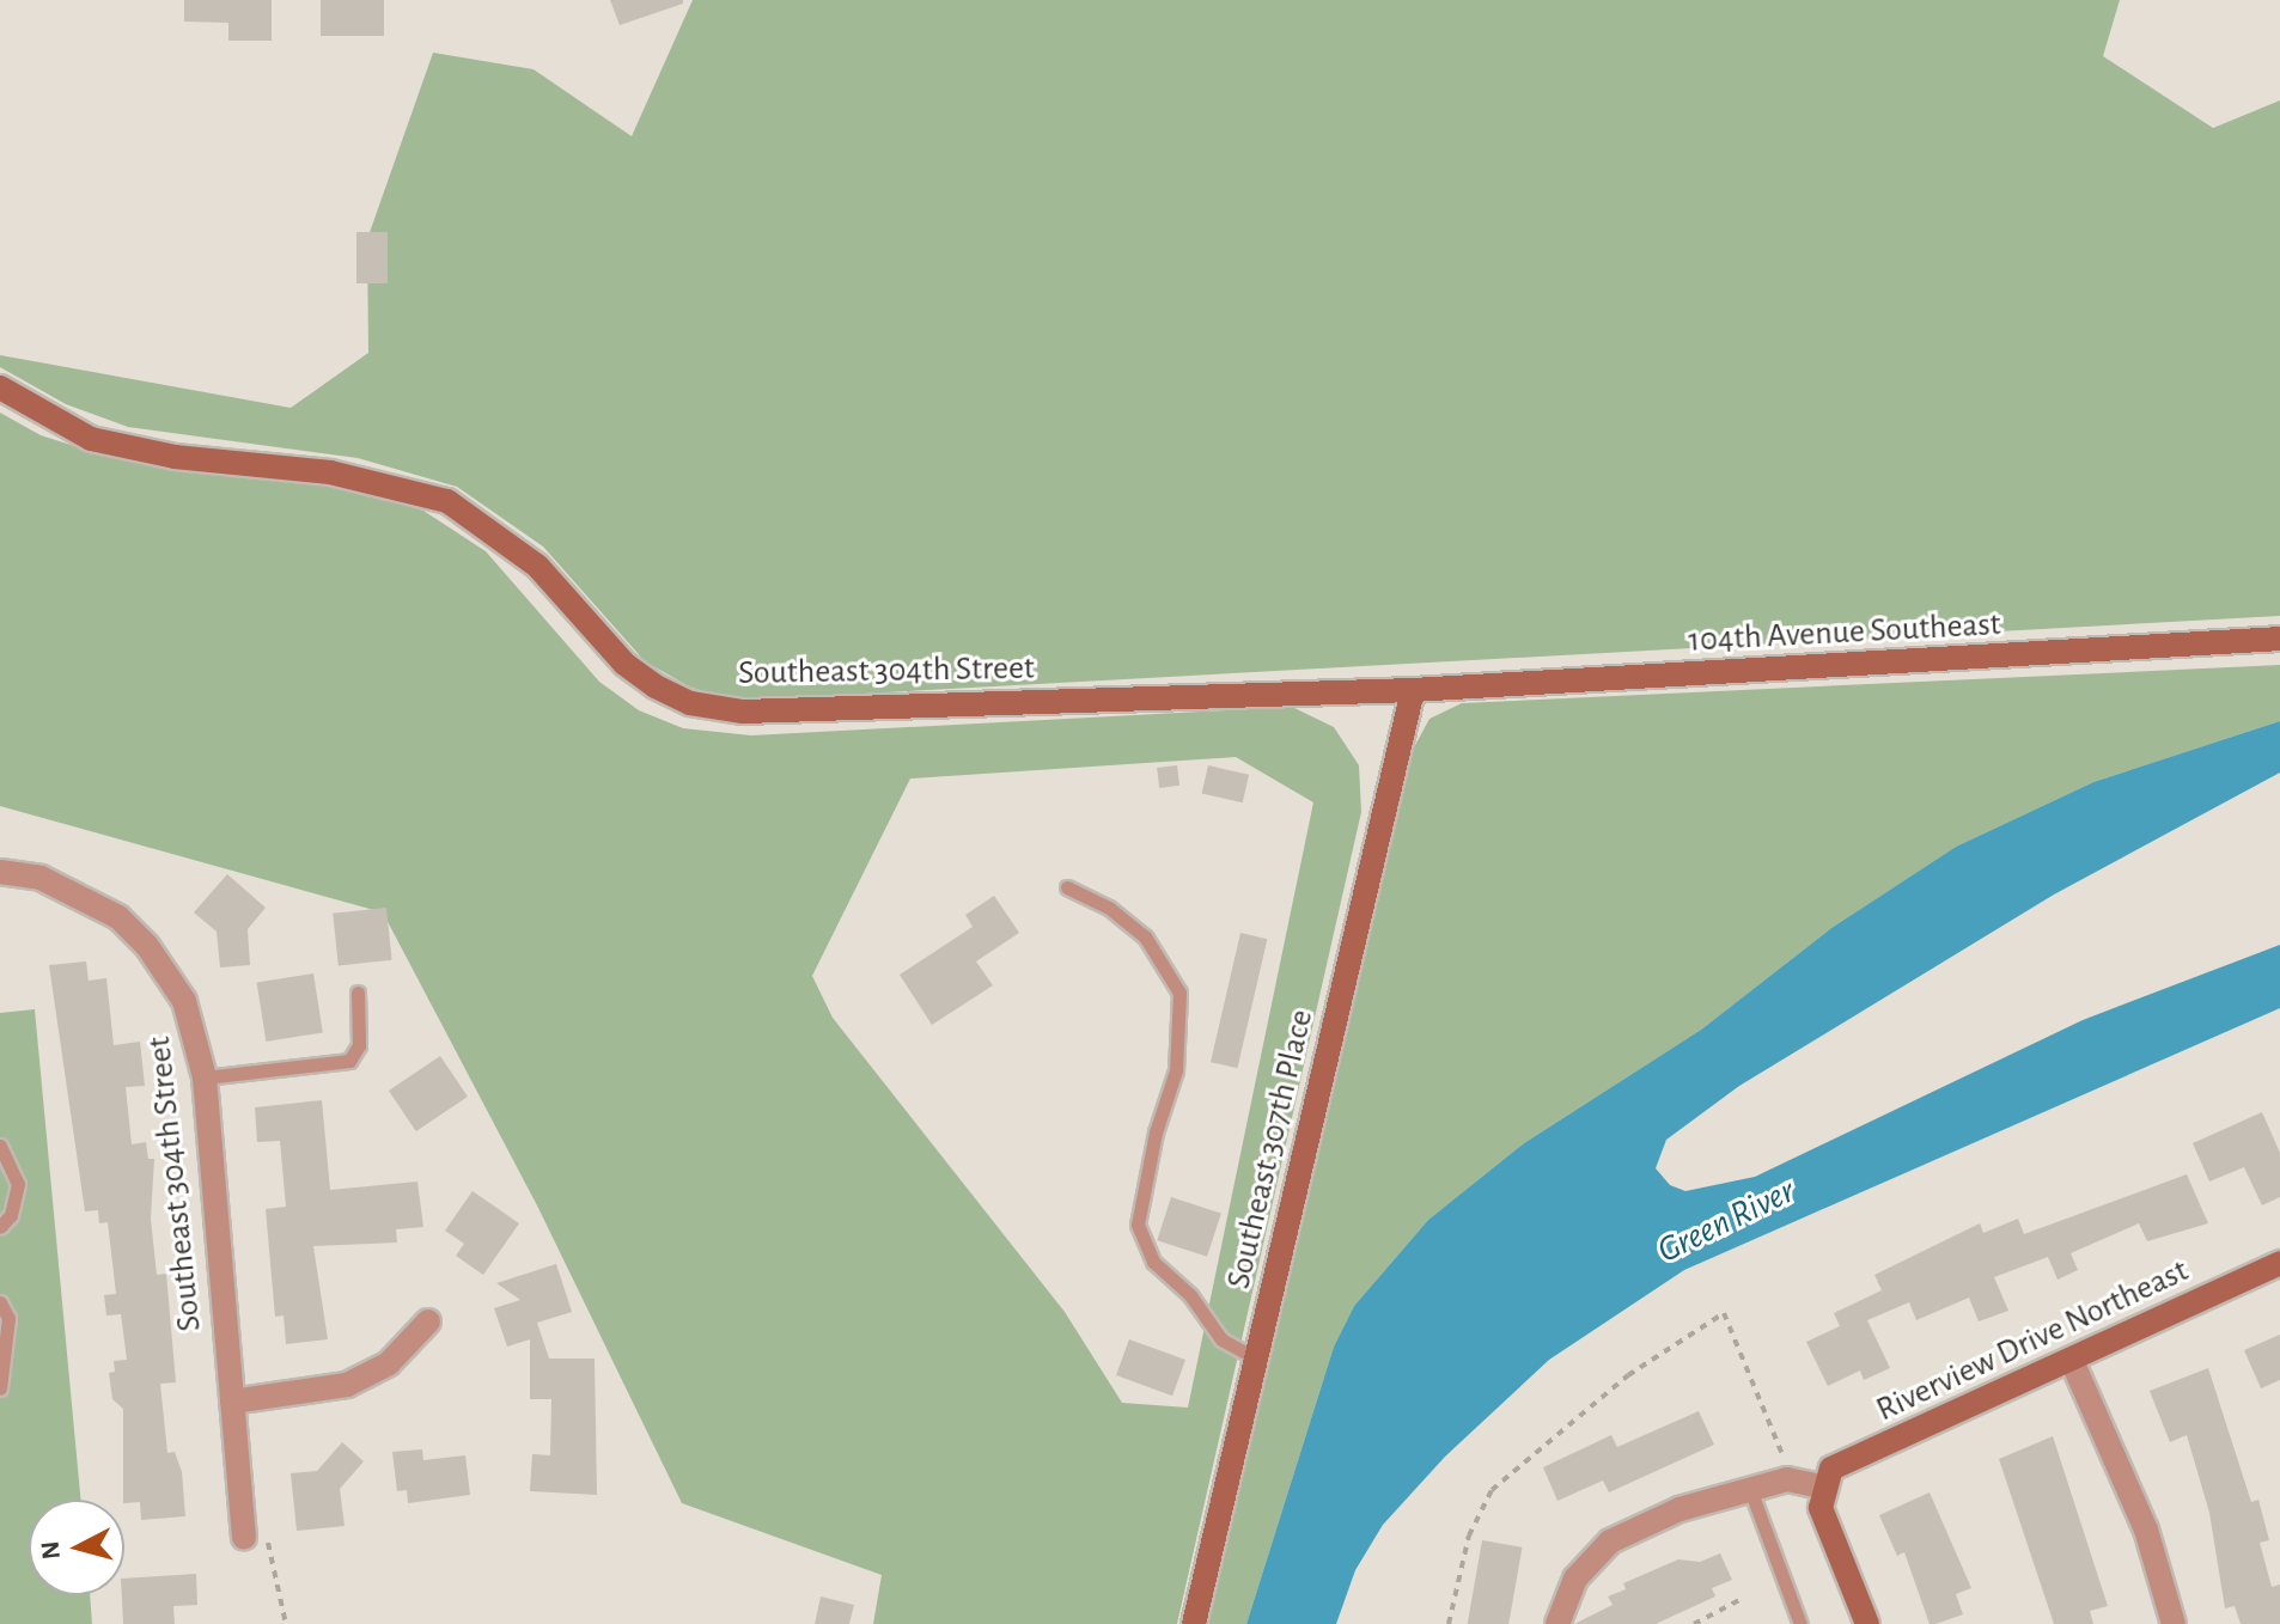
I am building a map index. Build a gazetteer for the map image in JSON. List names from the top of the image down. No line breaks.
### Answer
{"streets":{"street":["104th Avenue Southeast","Southeast 304th Street","Southeast 307th Place","Riverview Drive Northeast"]},"crossings":[["104th Avenue Southeast","Southeast 304th Street"],["104th Avenue Southeast","Southeast 307th Place"],["Southeast 304th Street","Southeast 307th Place"]],"water":["Green River"],"north":"left"}
